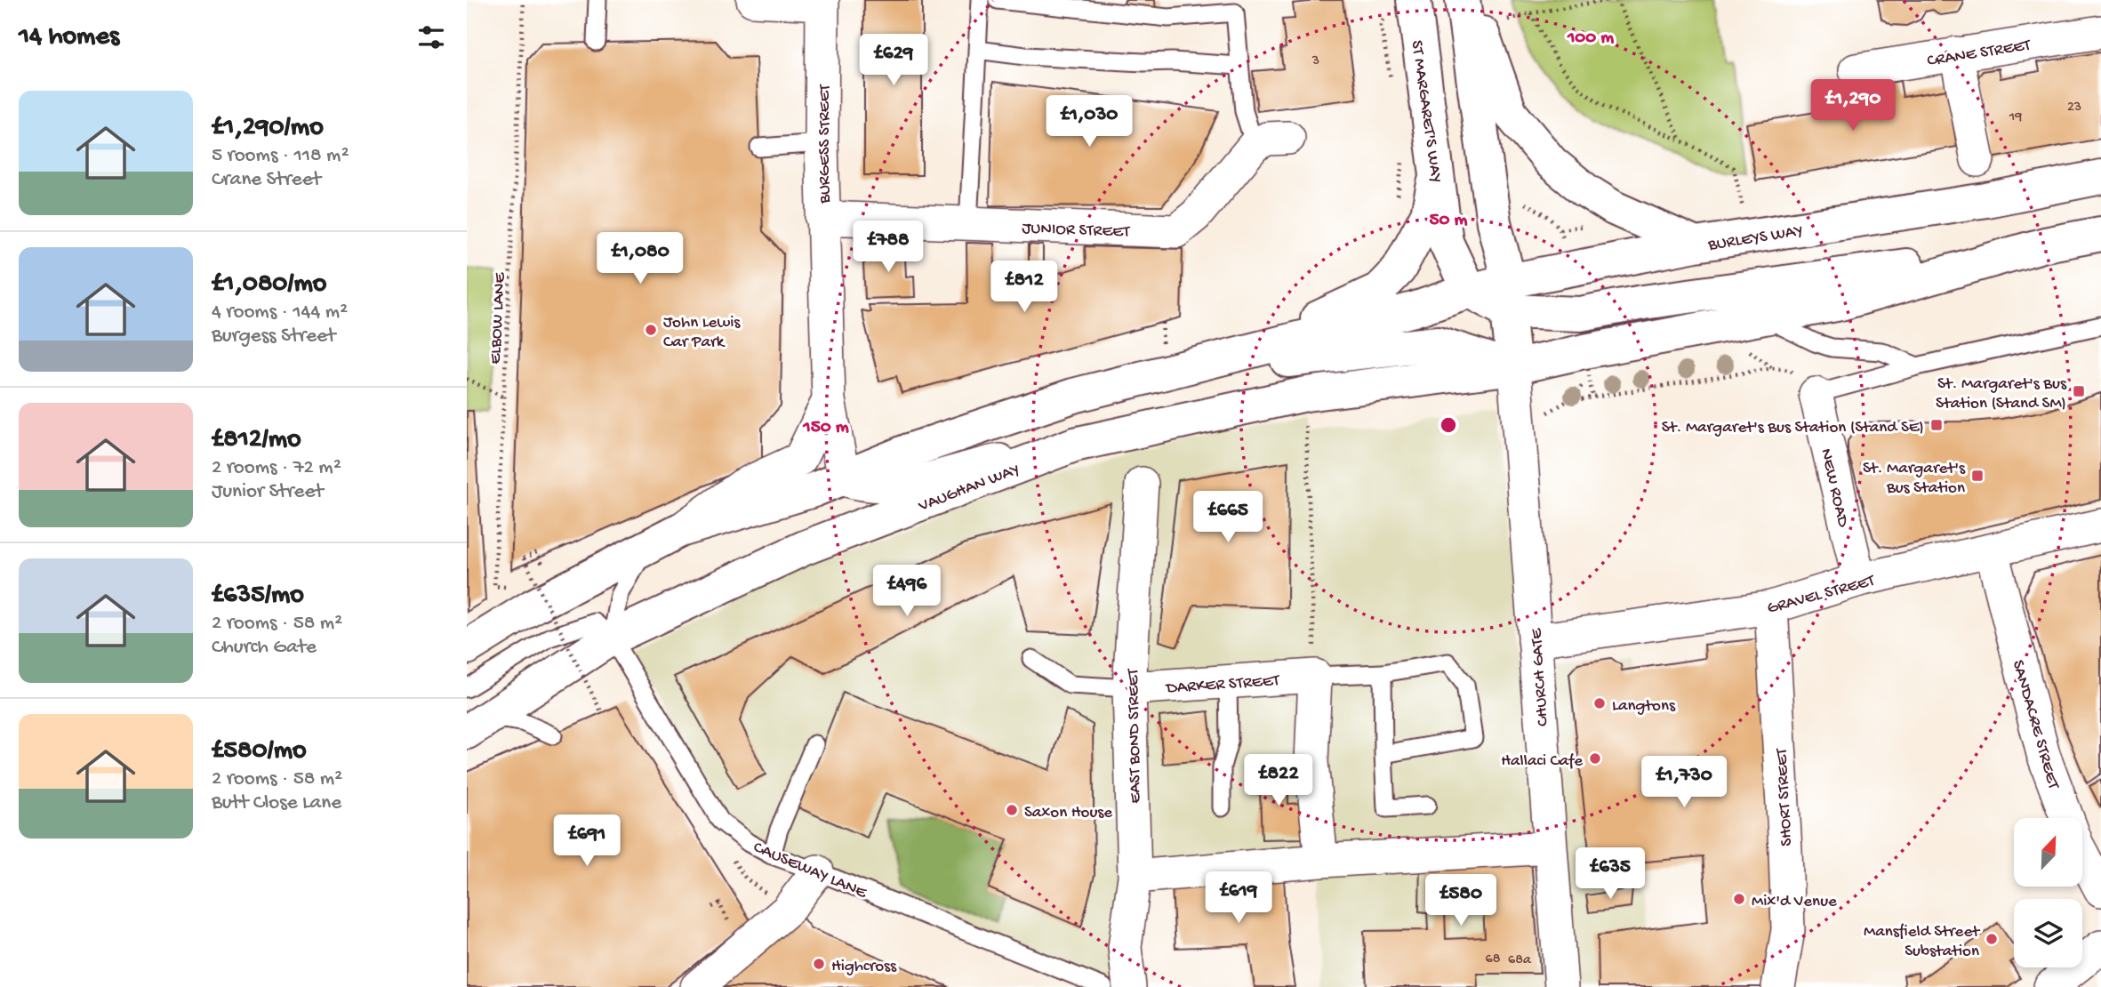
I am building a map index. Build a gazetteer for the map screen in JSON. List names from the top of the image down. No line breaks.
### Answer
{"streets":{"main road":["ST MARGARET'S WAY","BURLEYS WAY","VAUGHAN WAY"],"street":["CRANE STREET","BURGESS STREET","JUNIOR STREET","NEW ROAD","GRAVEL STREET","CHURCH GATE","DARKER STREET","SANDACRE STREET","EAST BOND STREET","SHORT STREET"],"lane":["CAUSEWAY LANE"],"path":["ELBOW LANE"]},"crossings":[["ST MARGARET'S WAY","BURLEYS WAY"],["BURGESS STREET","JUNIOR STREET"],["VAUGHAN WAY","CHURCH GATE"],["VAUGHAN WAY","CAUSEWAY LANE"],["NEW ROAD","GRAVEL STREET"],["GRAVEL STREET","CHURCH GATE"],["GRAVEL STREET","SANDACRE STREET"],["GRAVEL STREET","SHORT STREET"],["DARKER STREET","EAST BOND STREET"]],"places":{"other":["John Lewis Car Park","Langtons","Hallaci Cafe","Saxon House","Mix'd Venue","Mansfield Street Substation","Highcross"],"transit":["St. Margaret's Bus Station (Stand SM)","St. Margaret's Bus Station (Stand SE)","St. Margaret's Bus Station"]},"house_numbers":["3","23","19","68","68a"],"north":"top right","page":{"heading":"14 homes","price":["£629","£1,290","£1,030","£788","£1,080","£812","£665","£496","£822","£1,730","£691","£635","£619","£580"],"list":[{"name":"£1,290/mo","note":"5 rooms · 118 m² · Crane Street"},{"name":"£1,080/mo","note":"4 rooms · 144 m² · Burgess Street"},{"name":"£812/mo","note":"2 rooms · 72 m² · Junior Street"},{"name":"£635/mo","note":"2 rooms · 58 m² · Church Gate"},{"name":"£580/mo","note":"2 rooms · 58 m² · Butt Close Lane"}]},"rings":["100 m","50 m","150 m"]}
